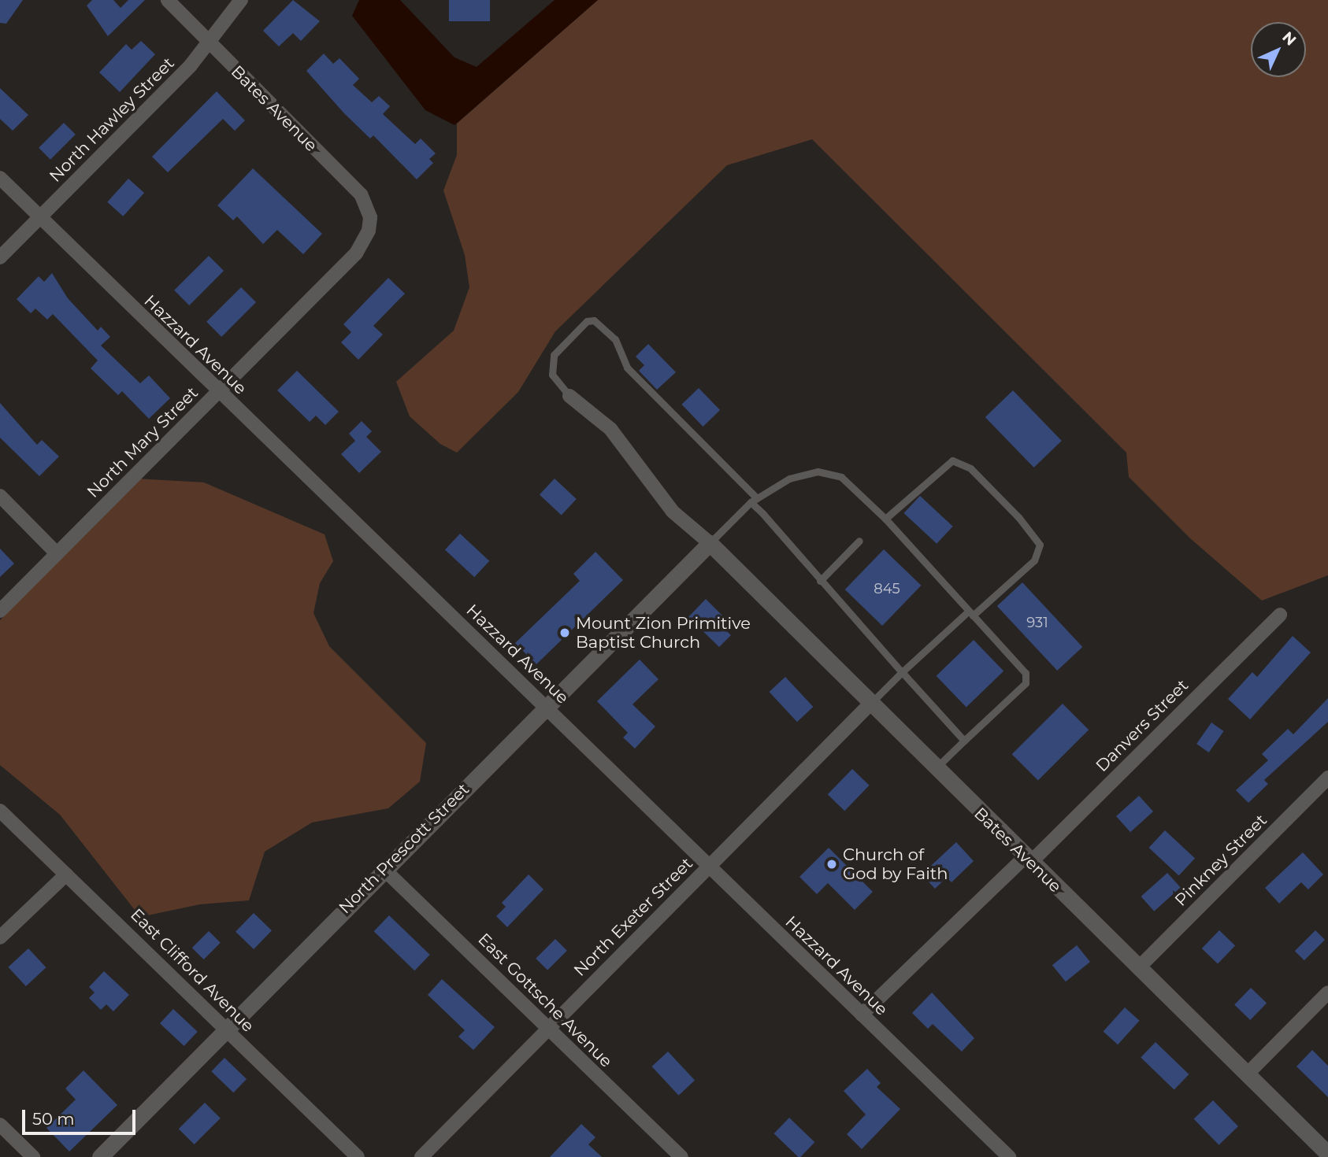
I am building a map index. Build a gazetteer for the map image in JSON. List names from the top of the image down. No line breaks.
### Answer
{"streets":{"street":["Bates Avenue","North Hawley Street","Hazzard Avenue","North Mary Street","Danvers Street","North Prescott Street","Pinkney Street","North Exeter Street","East Clifford Avenue","East Gottsche Avenue"]},"crossings":[["Bates Avenue","North Hawley Street"],["Bates Avenue","North Mary Street"],["Bates Avenue","Danvers Street"],["Bates Avenue","North Prescott Street"],["Bates Avenue","Pinkney Street"],["Bates Avenue","North Exeter Street"],["North Hawley Street","Hazzard Avenue"],["Hazzard Avenue","North Mary Street"],["Hazzard Avenue","Danvers Street"],["Hazzard Avenue","North Prescott Street"],["Hazzard Avenue","North Exeter Street"],["North Prescott Street","East Clifford Avenue"],["North Prescott Street","East Gottsche Avenue"],["North Exeter Street","East Gottsche Avenue"]],"places":["Mount Zion Primitive Baptist Church","Church of God by Faith"],"house_numbers":["845","931"],"scale_bar":"50 m","north":"top right"}
